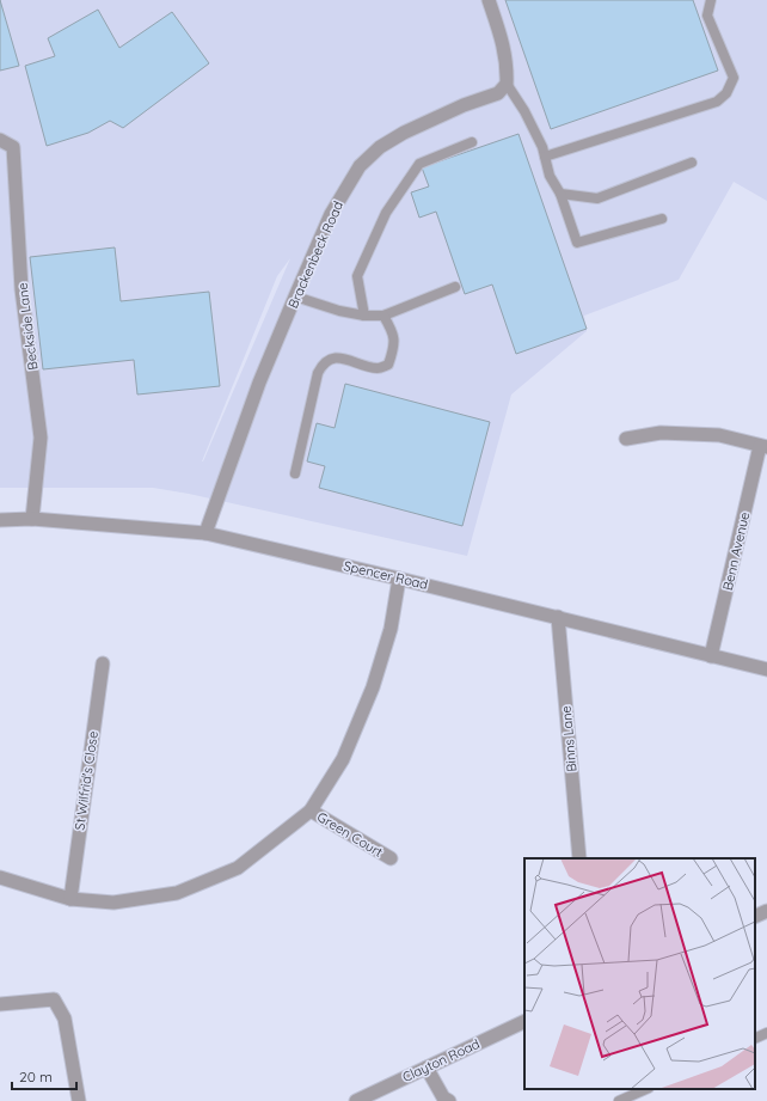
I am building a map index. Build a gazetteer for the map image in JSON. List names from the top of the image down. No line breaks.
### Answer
{"streets":{"street":["Brackenbeck Road","Beckside Lane","Benn Avenue","Spencer Road","Binns Lane","St Wilfrid's Close","Green Court","Clayton Road"]},"crossings":[["Brackenbeck Road","Spencer Road"],["Beckside Lane","Spencer Road"],["Benn Avenue","Spencer Road"],["Spencer Road","Binns Lane"]],"scale_bar":"20 m"}
